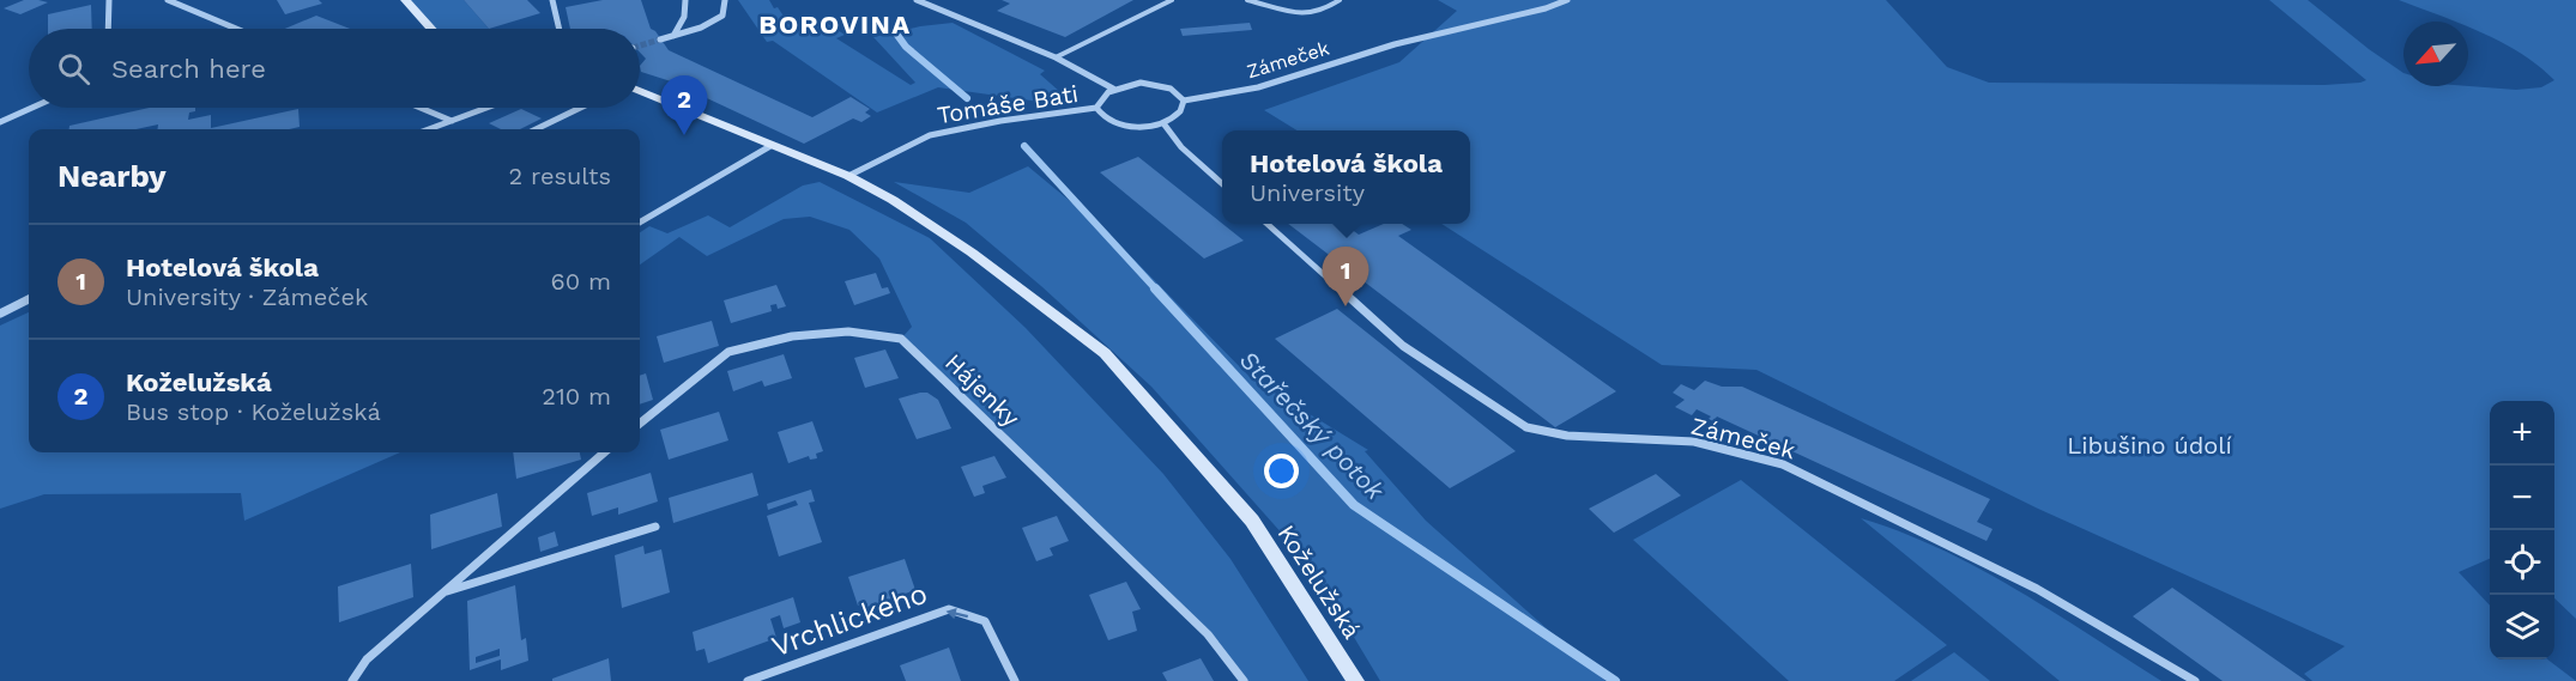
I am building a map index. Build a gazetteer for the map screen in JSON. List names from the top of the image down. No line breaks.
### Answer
{"streets":{"main road":["Koželužská"],"street":["Zámeček","Tomáše Bati","Hájenky","Vrchlického"]},"crossings":[["Tomáše Bati","Koželužská"]],"one_way":["Vrchlického"],"districts":["BOROVINA"],"water":["Stařečský potok"],"parks":["Libušino údolí"],"north":"bottom left","page":{"search":"Search here","pins":["2","1"],"heading":["Nearby","2 results"],"popup":["Hotelová škola","University"],"list":[{"mark":"1","name":"Hotelová škola","note":"University · Zámeček","value":"60 m"},{"mark":"2","name":"Koželužská","note":"Bus stop · Koželužská","value":"210 m"}],"map_buttons":["+","−"]}}
